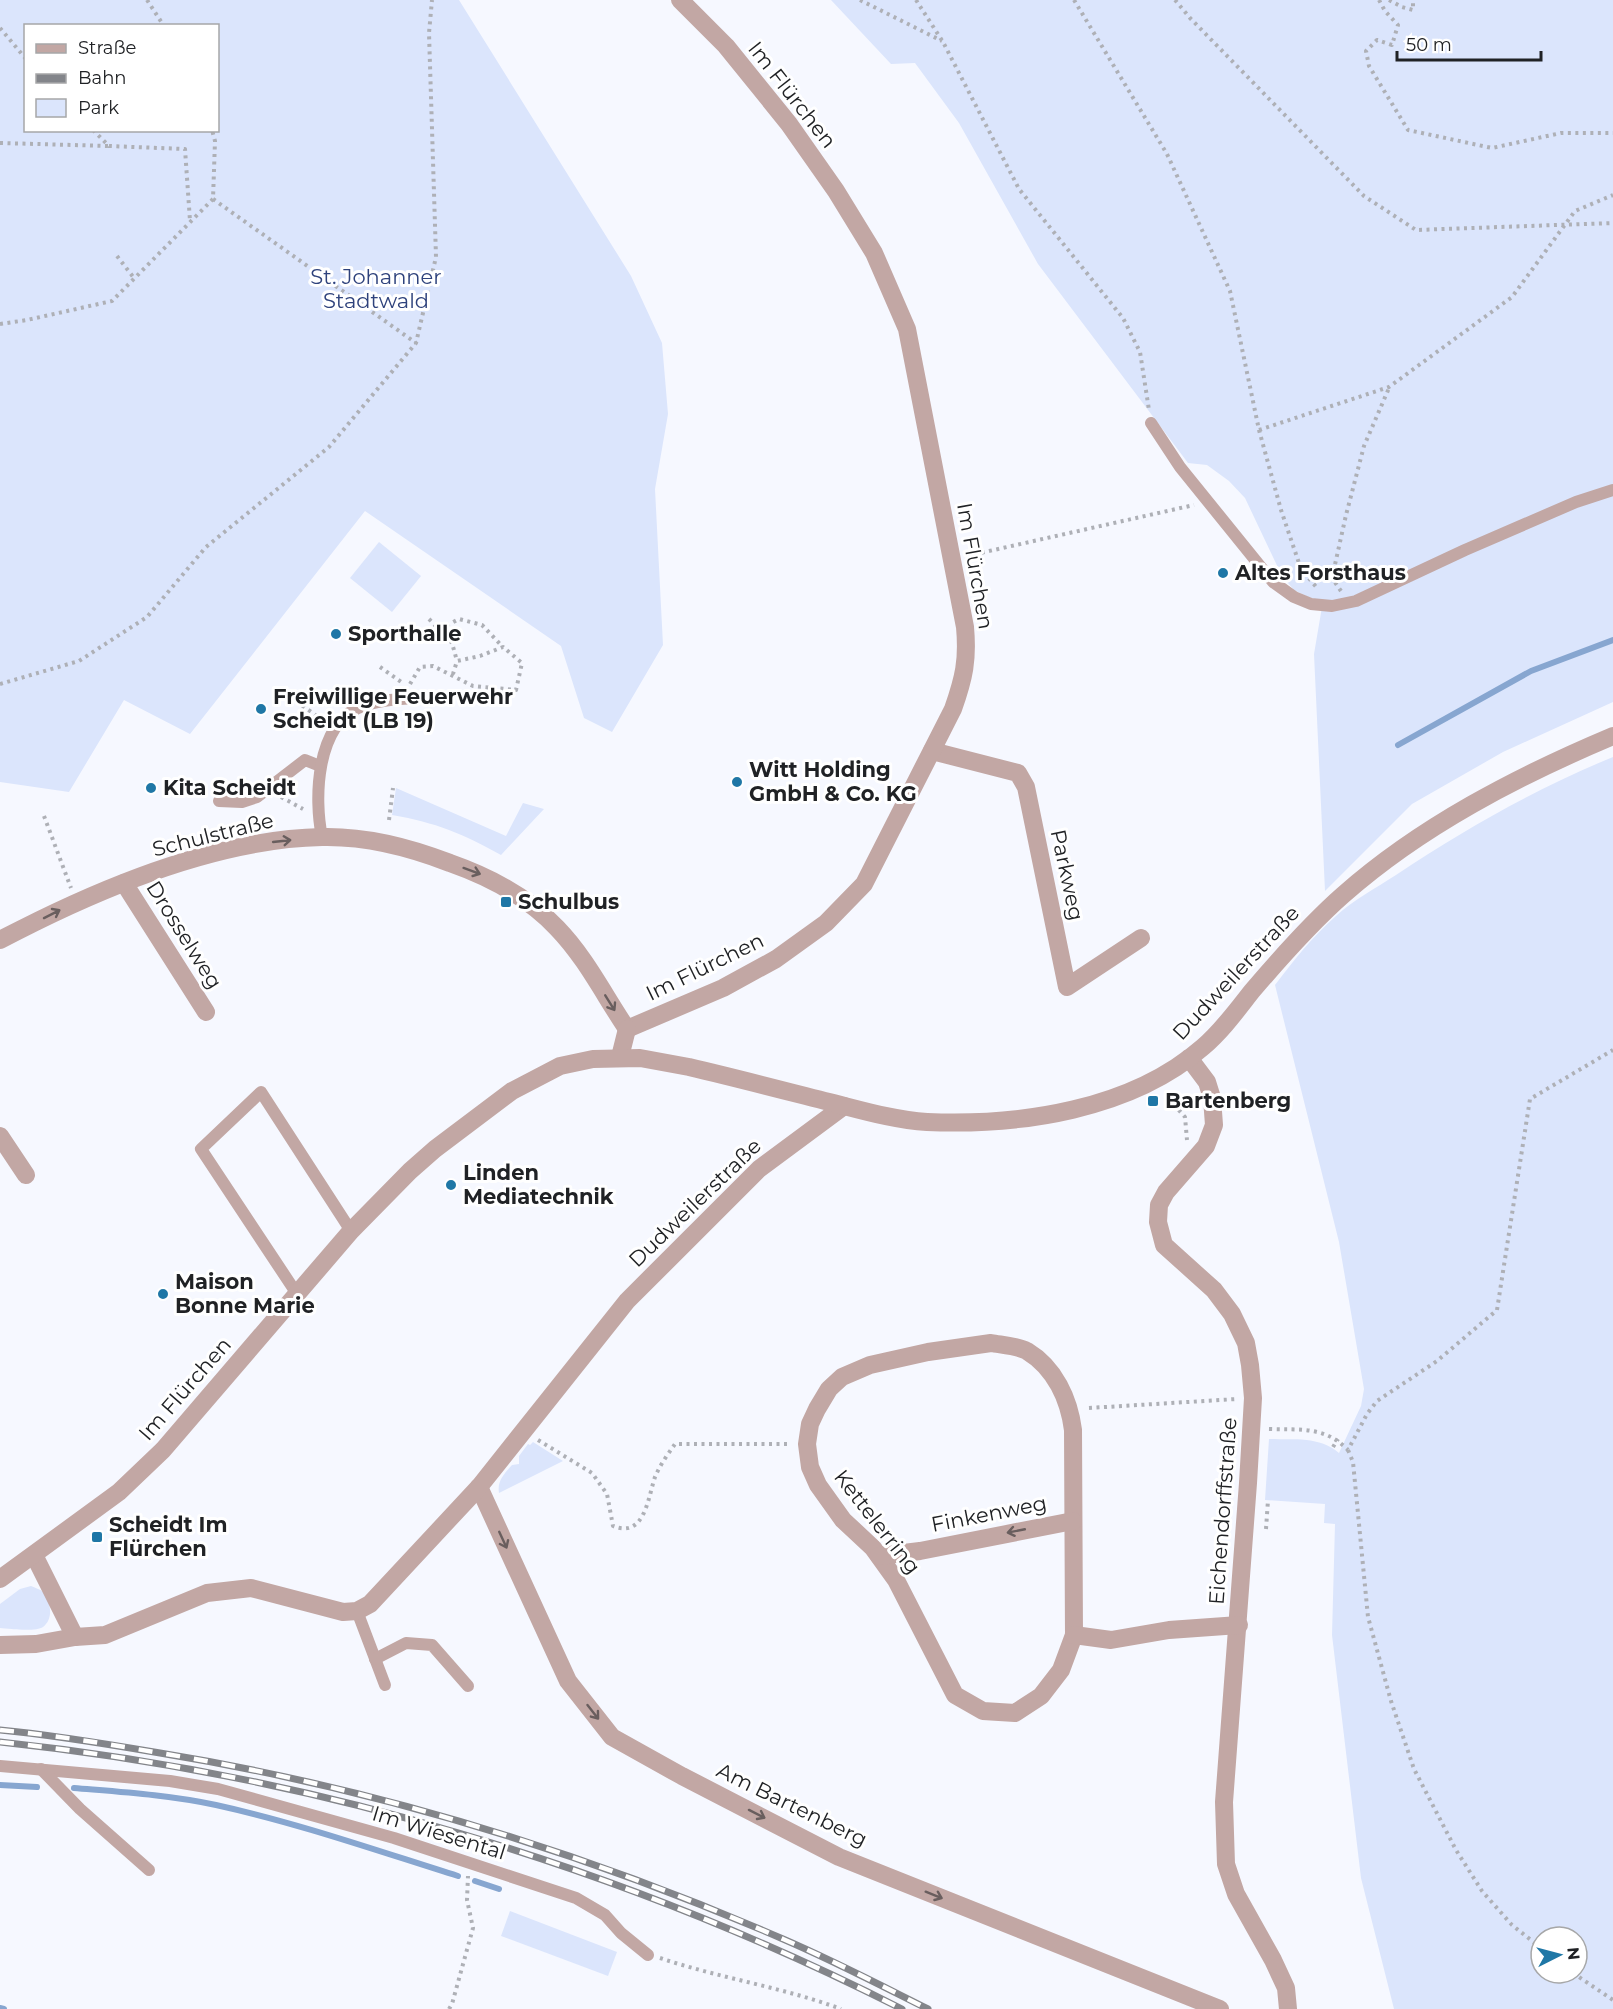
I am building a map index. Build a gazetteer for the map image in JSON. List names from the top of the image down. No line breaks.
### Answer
{"streets":{"street":["Im Flürchen","Schulstraße","Parkweg","Drosselweg","Dudweilerstraße","Eichendorffstraße","Finkenweg","Kettelerring","Am Bartenberg"],"lane":["Im Wiesental"]},"crossings":[["Im Flürchen","Schulstraße"],["Im Flürchen","Parkweg"],["Im Flürchen","Dudweilerstraße"],["Schulstraße","Drosselweg"],["Dudweilerstraße","Eichendorffstraße"],["Dudweilerstraße","Am Bartenberg"],["Finkenweg","Kettelerring"]],"one_way":["Schulstraße","Finkenweg","Am Bartenberg"],"parks":["St. Johanner Stadtwald"],"places":{"other":["Altes Forsthaus","Sporthalle","Freiwillige Feuerwehr Scheidt (LB 19)","Witt Holding GmbH & Co. KG","Kita Scheidt","Linden Mediatechnik","Maison Bonne Marie"],"transit":["Schulbus","Bartenberg","Scheidt Im Flürchen"]},"legend":["Straße","Bahn","Park"],"scale_bar":"50 m","north":"right"}
